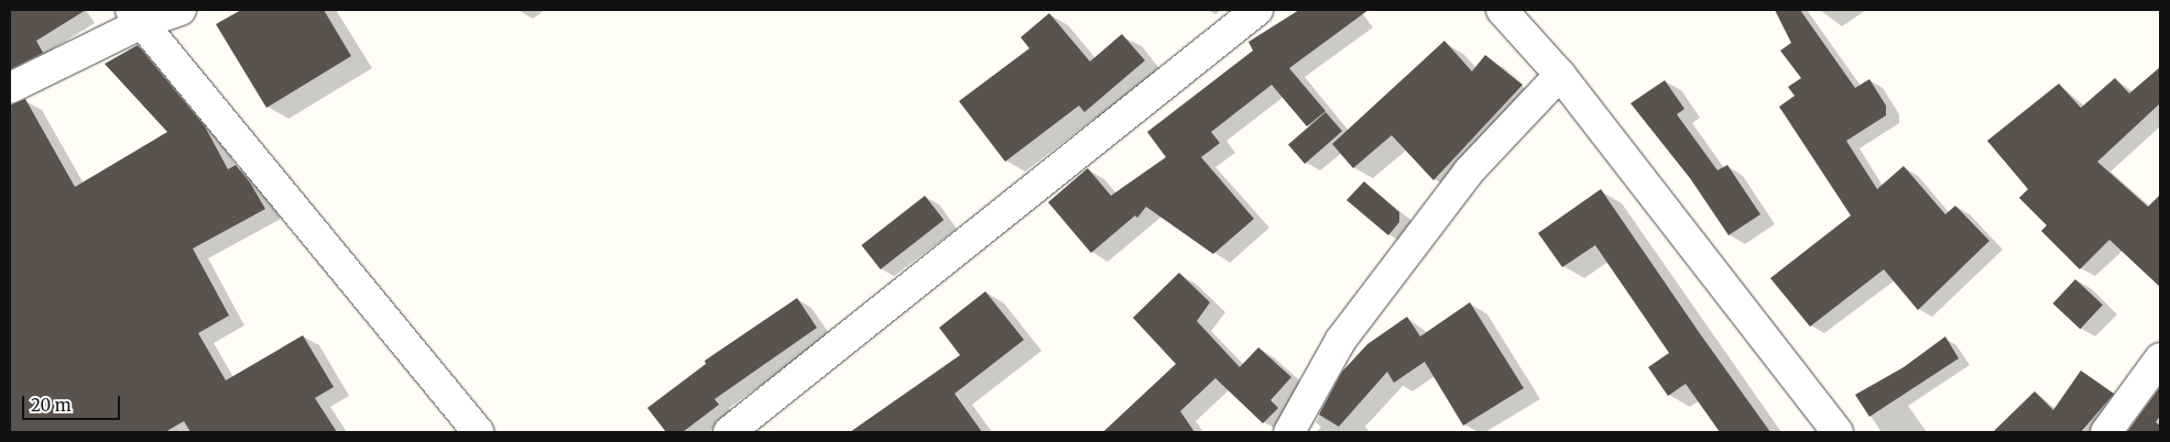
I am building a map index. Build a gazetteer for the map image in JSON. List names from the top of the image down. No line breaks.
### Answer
{"scale_bar":"20 m"}
